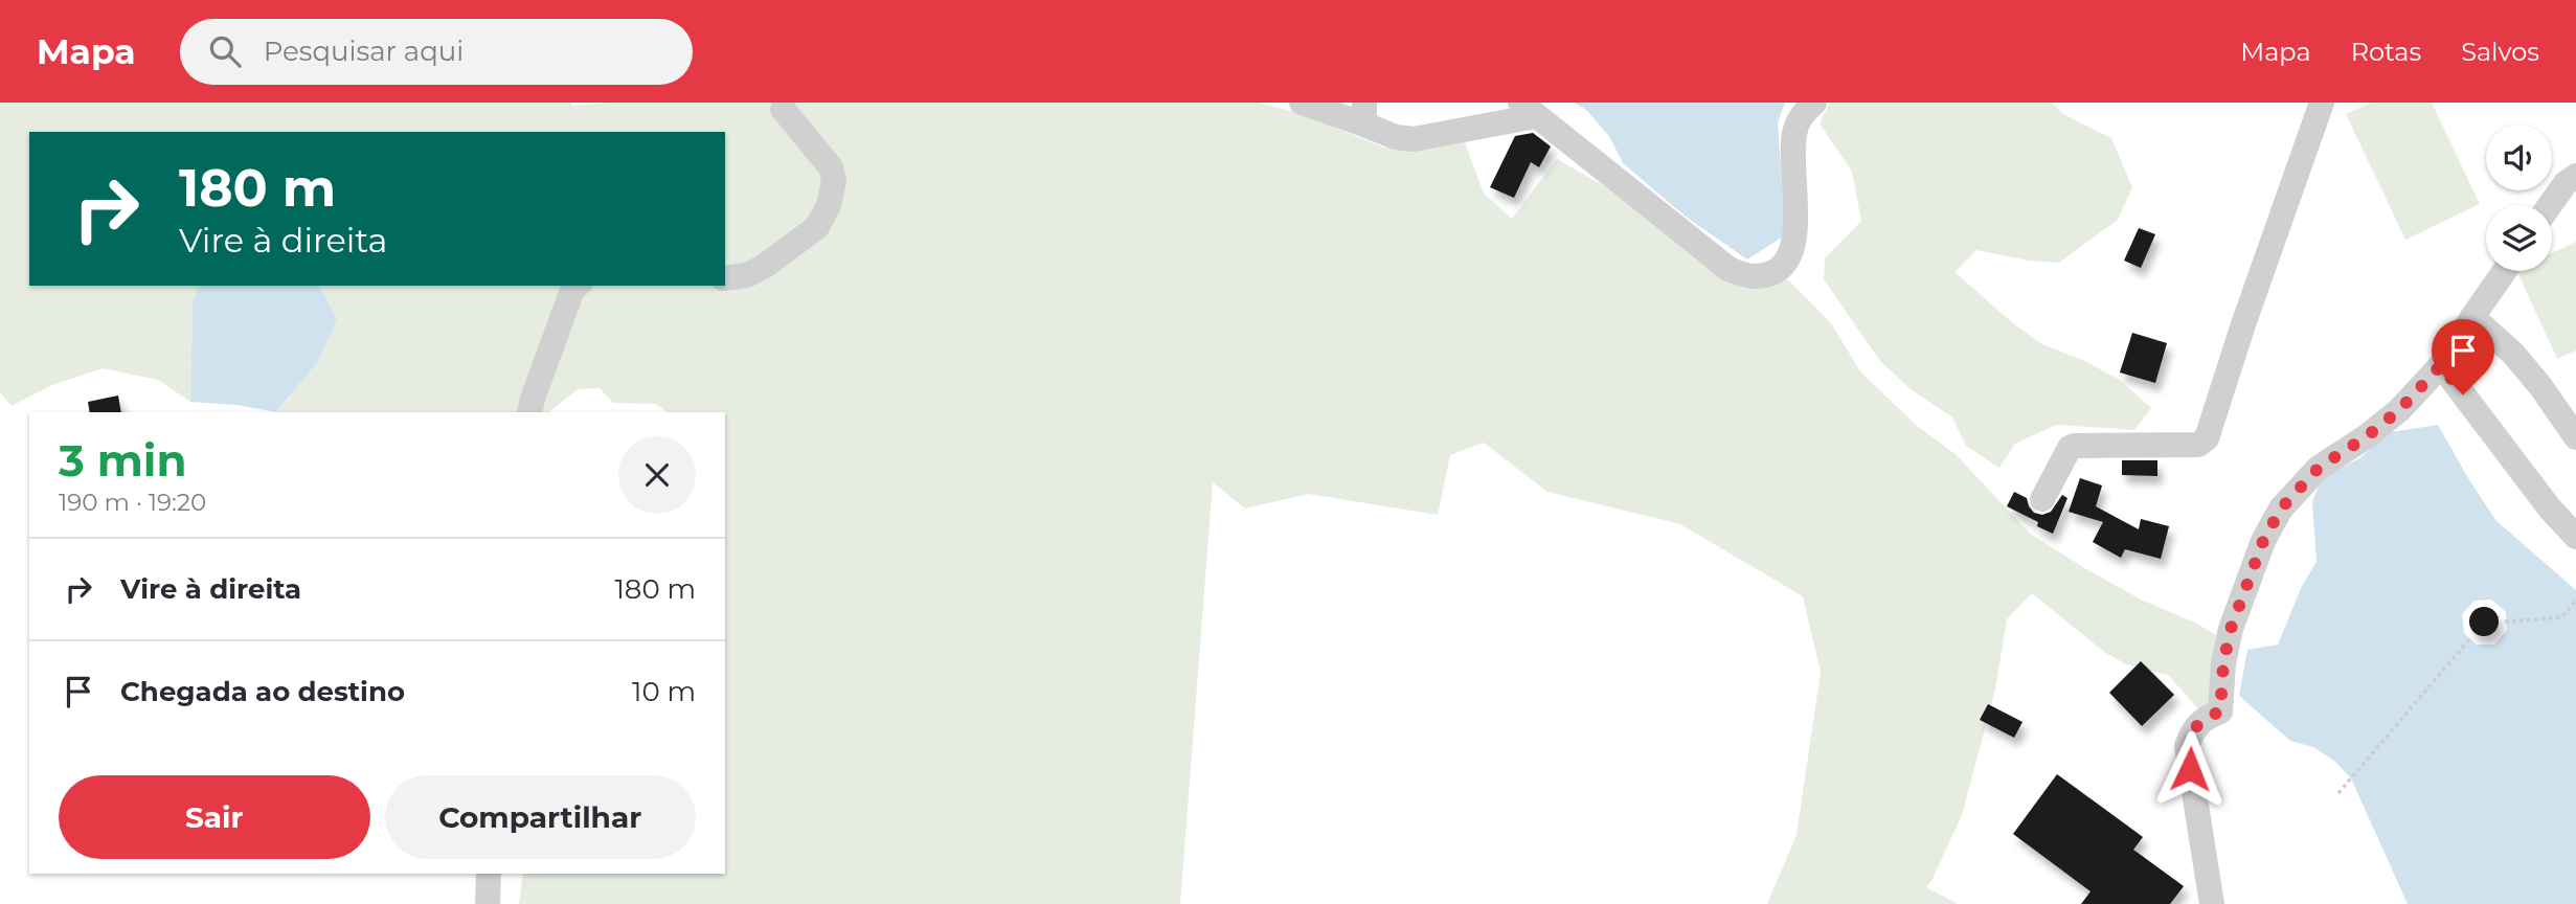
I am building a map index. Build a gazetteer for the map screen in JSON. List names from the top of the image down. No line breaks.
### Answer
{"page":{"header":"Mapa","search":"Pesquisar aqui","nav":["Mapa","Rotas","Salvos"],"turn":["180 m","Vire à direita"],"heading":["3 min","190 m · 19:20"],"list":[{"name":"Vire à direita","value":"180 m"},{"name":"Chegada ao destino","value":"10 m"}],"buttons":["Sair","Compartilhar"]}}
